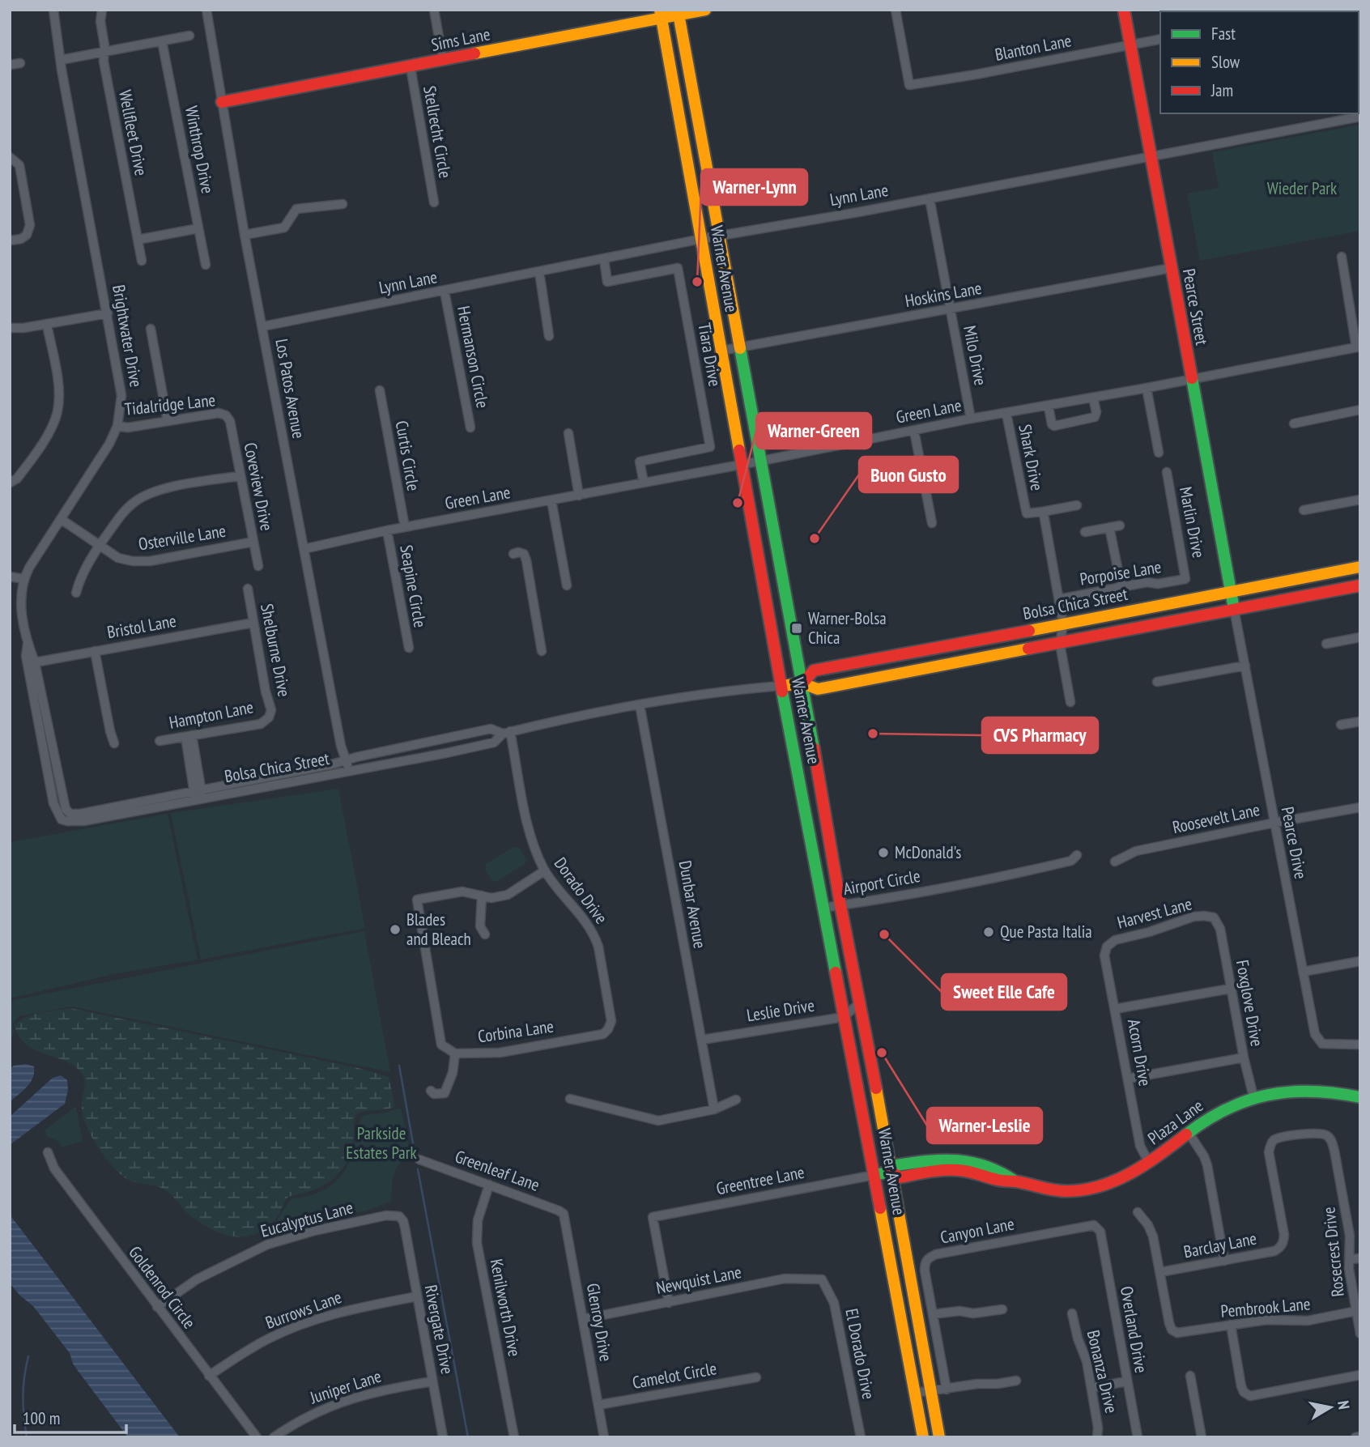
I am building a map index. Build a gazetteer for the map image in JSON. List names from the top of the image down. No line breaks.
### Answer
{"streets":{"main road":["Sims Lane","Warner Avenue","Pearce Street","Bolsa Chica Street","Plaza Lane"],"street":["Blanton Lane","Stellrecht Circle","Wellfleet Drive","Winthrop Drive","Lynn Lane","Hoskins Lane","Brightwater Drive","Tiara Drive","Milo Drive","Hermanson Circle","Los Patos Avenue","Tidalridge Lane","Green Lane","Curtis Circle","Shark Drive","Coveview Drive","Marlin Drive","Osterville Lane","Porpoise Lane","Seapine Circle","Bristol Lane","Shelburne Drive","Hampton Lane","Roosevelt Lane","Pearce Drive","Airport Circle","Dorado Drive","Dunbar Avenue","Harvest Lane","Foxglove Drive","Leslie Drive","Corbina Lane","Acorn Drive","Greenleaf Lane","Greentree Lane","Eucalyptus Lane","Canyon Lane","Barclay Lane","Rosecrest Drive","Newquist Lane","Goldenrod Circle","Kenilworth Drive","Pembrook Lane","Burrows Lane","Glenroy Drive","Rivergate Drive","Overland Drive","El Dorado Drive","Bonanza Drive","Camelot Circle","Juniper Lane"]},"crossings":[["Sims Lane","Stellrecht Circle"],["Sims Lane","Warner Avenue"],["Sims Lane","Los Patos Avenue"],["Blanton Lane","Pearce Street"],["Lynn Lane","Warner Avenue"],["Lynn Lane","Pearce Street"],["Lynn Lane","Tiara Drive"],["Lynn Lane","Milo Drive"],["Lynn Lane","Hermanson Circle"],["Lynn Lane","Los Patos Avenue"],["Warner Avenue","Hoskins Lane"],["Warner Avenue","Green Lane"],["Warner Avenue","Bolsa Chica Street"],["Warner Avenue","Airport Circle"],["Warner Avenue","Leslie Drive"],["Warner Avenue","Plaza Lane"],["Warner Avenue","Greentree Lane"],["Hoskins Lane","Pearce Street"],["Hoskins Lane","Milo Drive"],["Pearce Street","Green Lane"],["Pearce Street","Bolsa Chica Street"],["Pearce Street","Pearce Drive"],["Brightwater Drive","Tidalridge Lane"],["Brightwater Drive","Osterville Lane"],["Brightwater Drive","Bolsa Chica Street"],["Brightwater Drive","Bristol Lane"],["Tiara Drive","Green Lane"],["Milo Drive","Green Lane"],["Los Patos Avenue","Green Lane"],["Los Patos Avenue","Bolsa Chica Street"],["Tidalridge Lane","Coveview Drive"],["Green Lane","Curtis Circle"],["Green Lane","Shark Drive"],["Green Lane","Seapine Circle"],["Shark Drive","Porpoise Lane"],["Shark Drive","Bolsa Chica Street"],["Coveview Drive","Osterville Lane"],["Marlin Drive","Porpoise Lane"],["Bolsa Chica Street","Pearce Drive"],["Bolsa Chica Street","Dorado Drive"],["Bolsa Chica Street","Dunbar Avenue"],["Bristol Lane","Shelburne Drive"],["Shelburne Drive","Hampton Lane"],["Roosevelt Lane","Pearce Drive"],["Dorado Drive","Corbina Lane"],["Dunbar Avenue","Leslie Drive"],["Harvest Lane","Foxglove Drive"],["Harvest Lane","Acorn Drive"],["Foxglove Drive","Plaza Lane"],["Acorn Drive","Plaza Lane"],["Plaza Lane","Greentree Lane"],["Greenleaf Lane","Kenilworth Drive"],["Greenleaf Lane","Glenroy Drive"],["Greentree Lane","Newquist Lane"],["Eucalyptus Lane","Goldenrod Circle"],["Eucalyptus Lane","Rivergate Drive"],["Canyon Lane","Overland Drive"],["Barclay Lane","Rosecrest Drive"],["Barclay Lane","Pembrook Lane"],["Rosecrest Drive","Pembrook Lane"],["Newquist Lane","Glenroy Drive"],["Newquist Lane","El Dorado Drive"],["Goldenrod Circle","Burrows Lane"],["Burrows Lane","Rivergate Drive"],["Glenroy Drive","Camelot Circle"],["Rivergate Drive","Juniper Lane"]],"parks":["Wieder Park","Parkside Estates Park"],"places":{"other":["Warner-Lynn","Warner-Green","Buon Gusto","CVS Pharmacy","McDonald's","Blades and Bleach","Que Pasta Italia","Sweet Elle Cafe","Warner-Leslie"],"transit":["Warner-Bolsa Chica"]},"legend":["Fast","Slow","Jam"],"scale_bar":"100 m","north":"right"}
